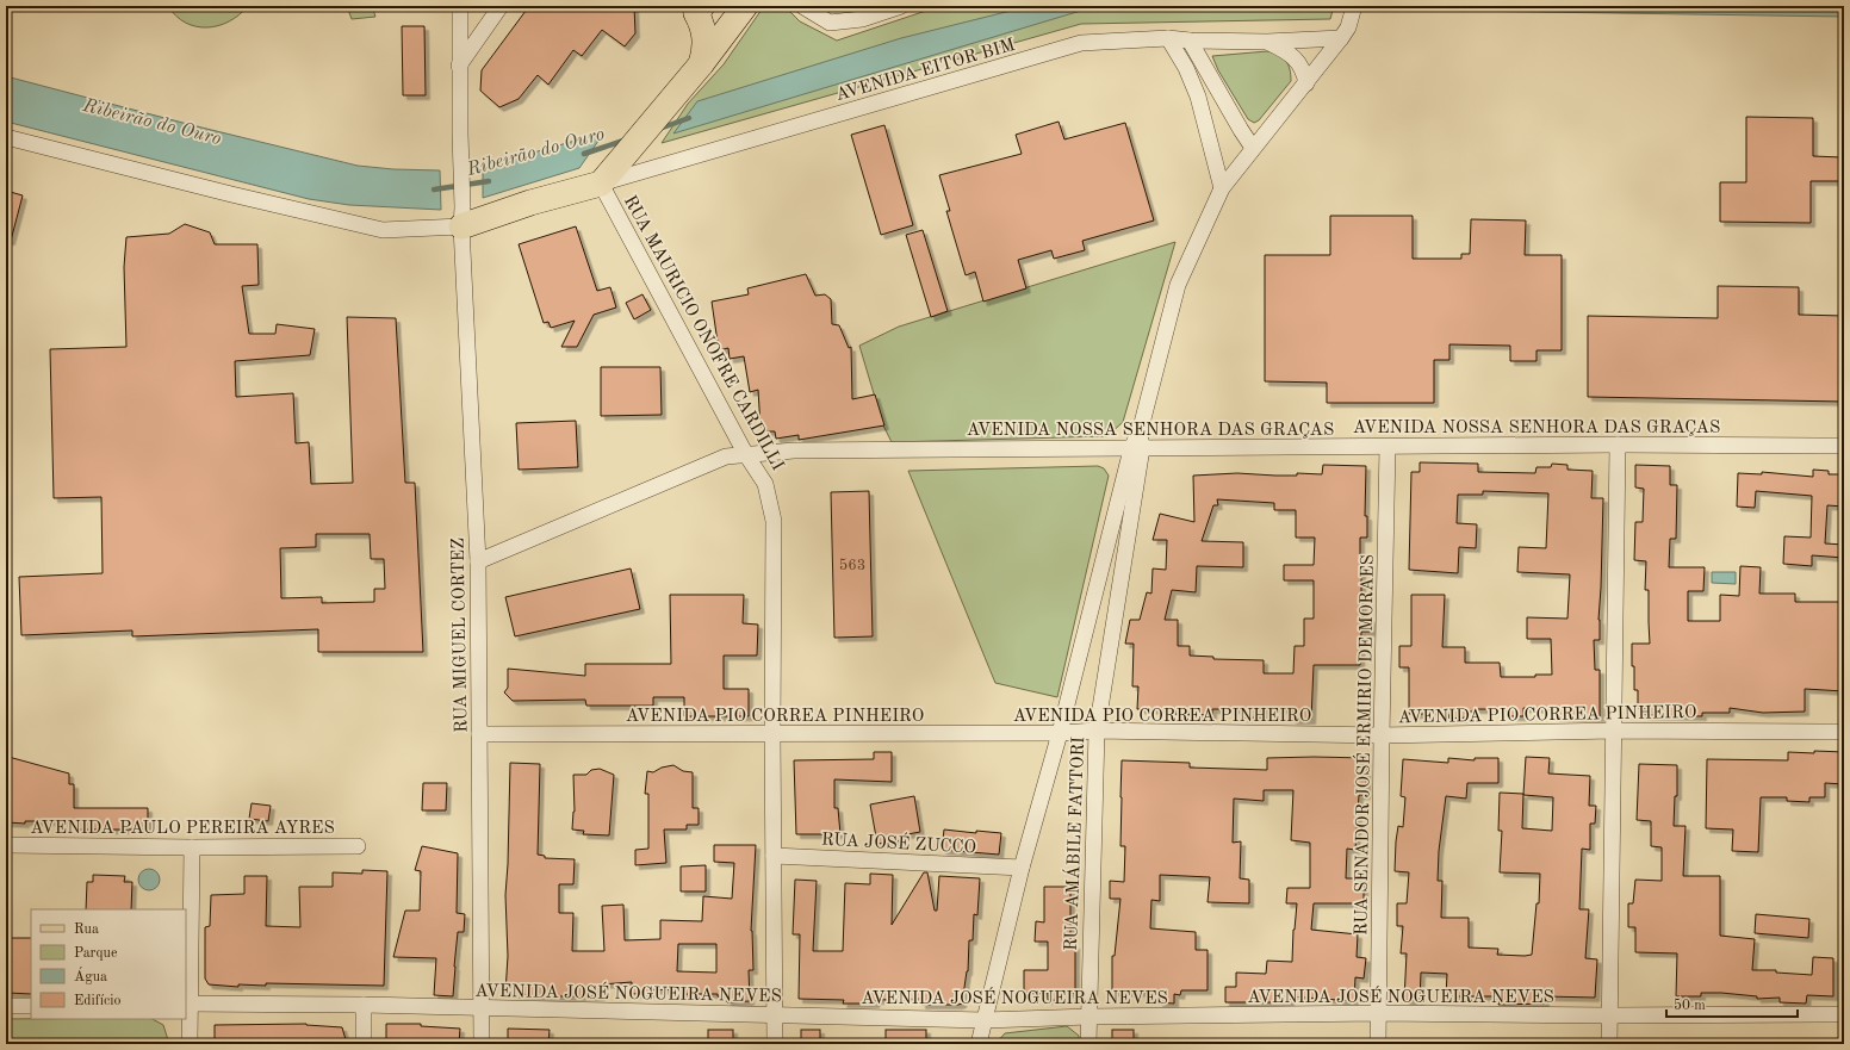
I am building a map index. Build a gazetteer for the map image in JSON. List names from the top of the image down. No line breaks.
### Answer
{"streets":{"street":["AVENIDA EITOR BIM","RUA MAURICIO ONOFRE CARDILLI","AVENIDA NOSSA SENHORA DAS GRAÇAS","RUA MIGUEL CORTEZ","AVENIDA PIO CORREA PINHEIRO","RUA SENADOR JOSÉ ERMIRIO DE MORAES","AVENIDA PAULO PEREIRA AYRES","RUA JOSÉ ZUCCO","RUA AMÁBILE FATTORI","AVENIDA JOSÉ NOGUEIRA NEVES"]},"crossings":[["AVENIDA EITOR BIM","RUA MAURICIO ONOFRE CARDILLI"],["RUA MAURICIO ONOFRE CARDILLI","AVENIDA NOSSA SENHORA DAS GRAÇAS"],["RUA MAURICIO ONOFRE CARDILLI","AVENIDA PIO CORREA PINHEIRO"],["RUA MAURICIO ONOFRE CARDILLI","RUA JOSÉ ZUCCO"],["RUA MAURICIO ONOFRE CARDILLI","AVENIDA JOSÉ NOGUEIRA NEVES"],["AVENIDA NOSSA SENHORA DAS GRAÇAS","RUA MIGUEL CORTEZ"],["AVENIDA NOSSA SENHORA DAS GRAÇAS","RUA SENADOR JOSÉ ERMIRIO DE MORAES"],["AVENIDA NOSSA SENHORA DAS GRAÇAS","RUA AMÁBILE FATTORI"],["RUA MIGUEL CORTEZ","AVENIDA PIO CORREA PINHEIRO"],["RUA MIGUEL CORTEZ","AVENIDA JOSÉ NOGUEIRA NEVES"],["AVENIDA PIO CORREA PINHEIRO","RUA SENADOR JOSÉ ERMIRIO DE MORAES"],["AVENIDA PIO CORREA PINHEIRO","RUA AMÁBILE FATTORI"],["RUA SENADOR JOSÉ ERMIRIO DE MORAES","AVENIDA JOSÉ NOGUEIRA NEVES"],["RUA AMÁBILE FATTORI","AVENIDA JOSÉ NOGUEIRA NEVES"]],"water":["Ribeirão do Ouro"],"house_numbers":["563"],"legend":["Rua","Parque","Água","Edifício"],"scale_bar":"50 m"}
